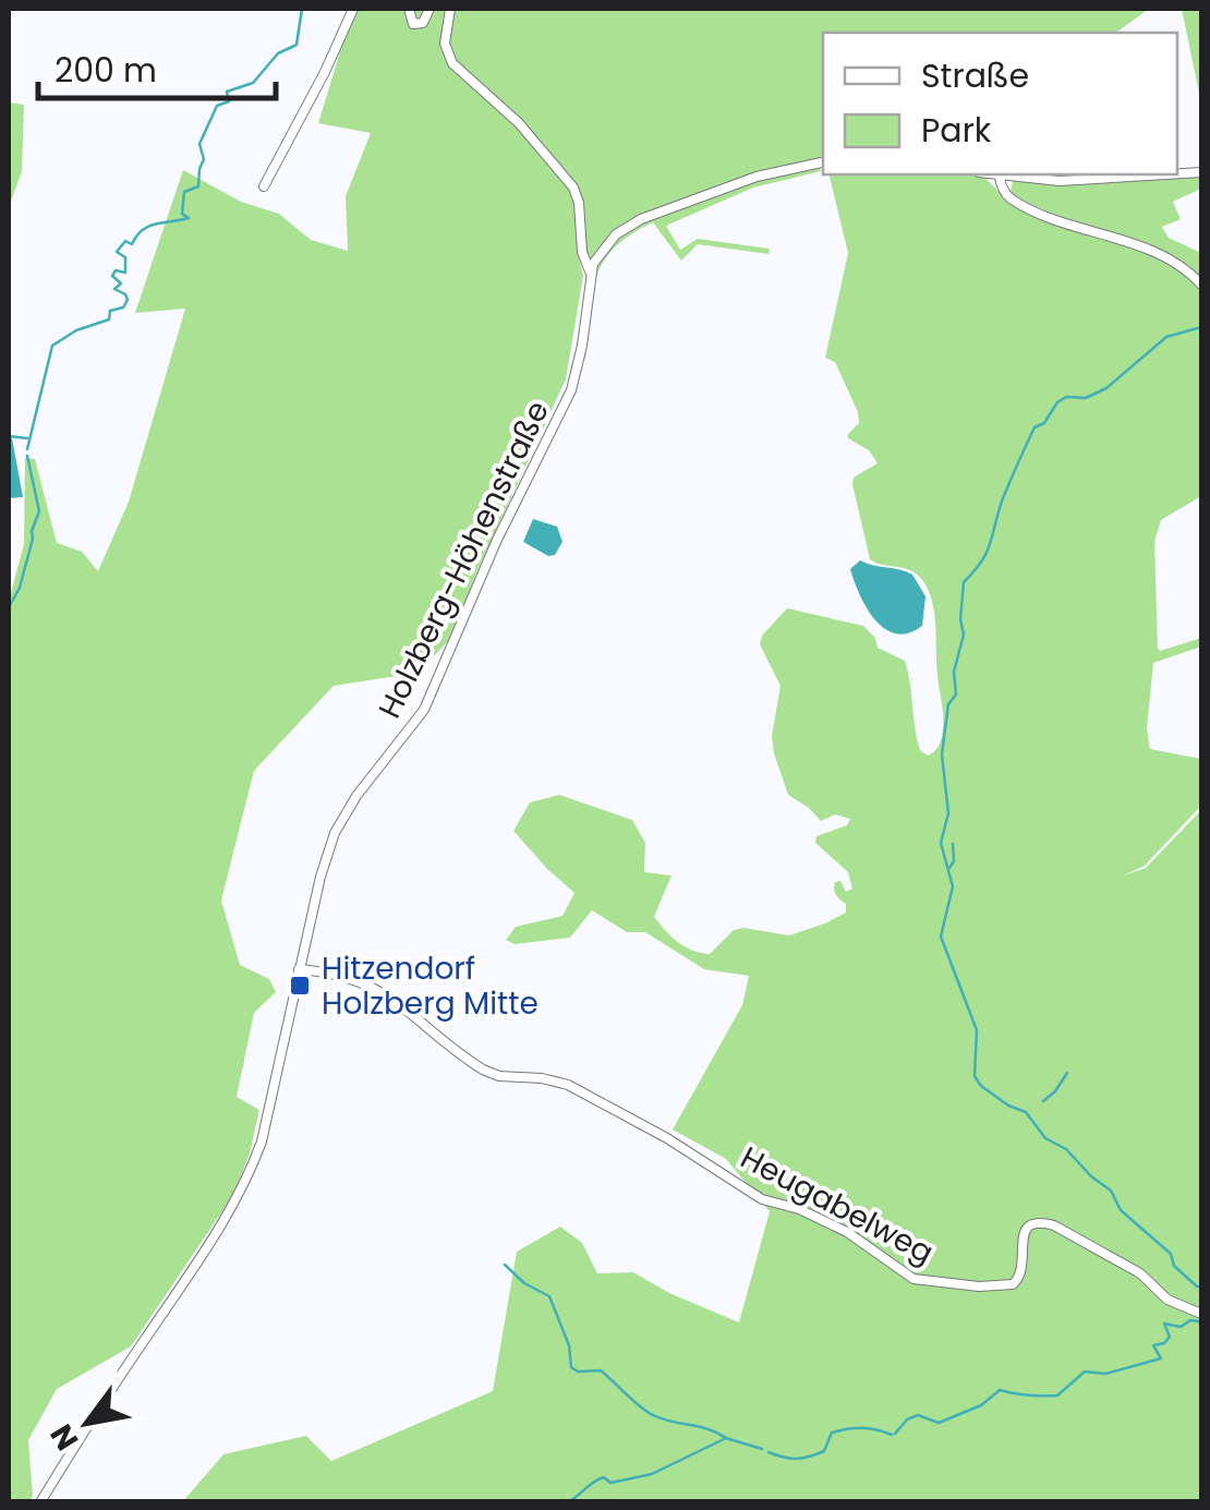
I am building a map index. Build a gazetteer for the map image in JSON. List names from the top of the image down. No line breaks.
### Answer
{"streets":{"street":["Holzberg-Höhenstraße","Heugabelweg"]},"crossings":[["Holzberg-Höhenstraße","Heugabelweg"]],"places":{"transit":["Hitzendorf Holzberg Mitte"]},"legend":["Straße","Park"],"scale_bar":"200 m","north":"bottom left"}
